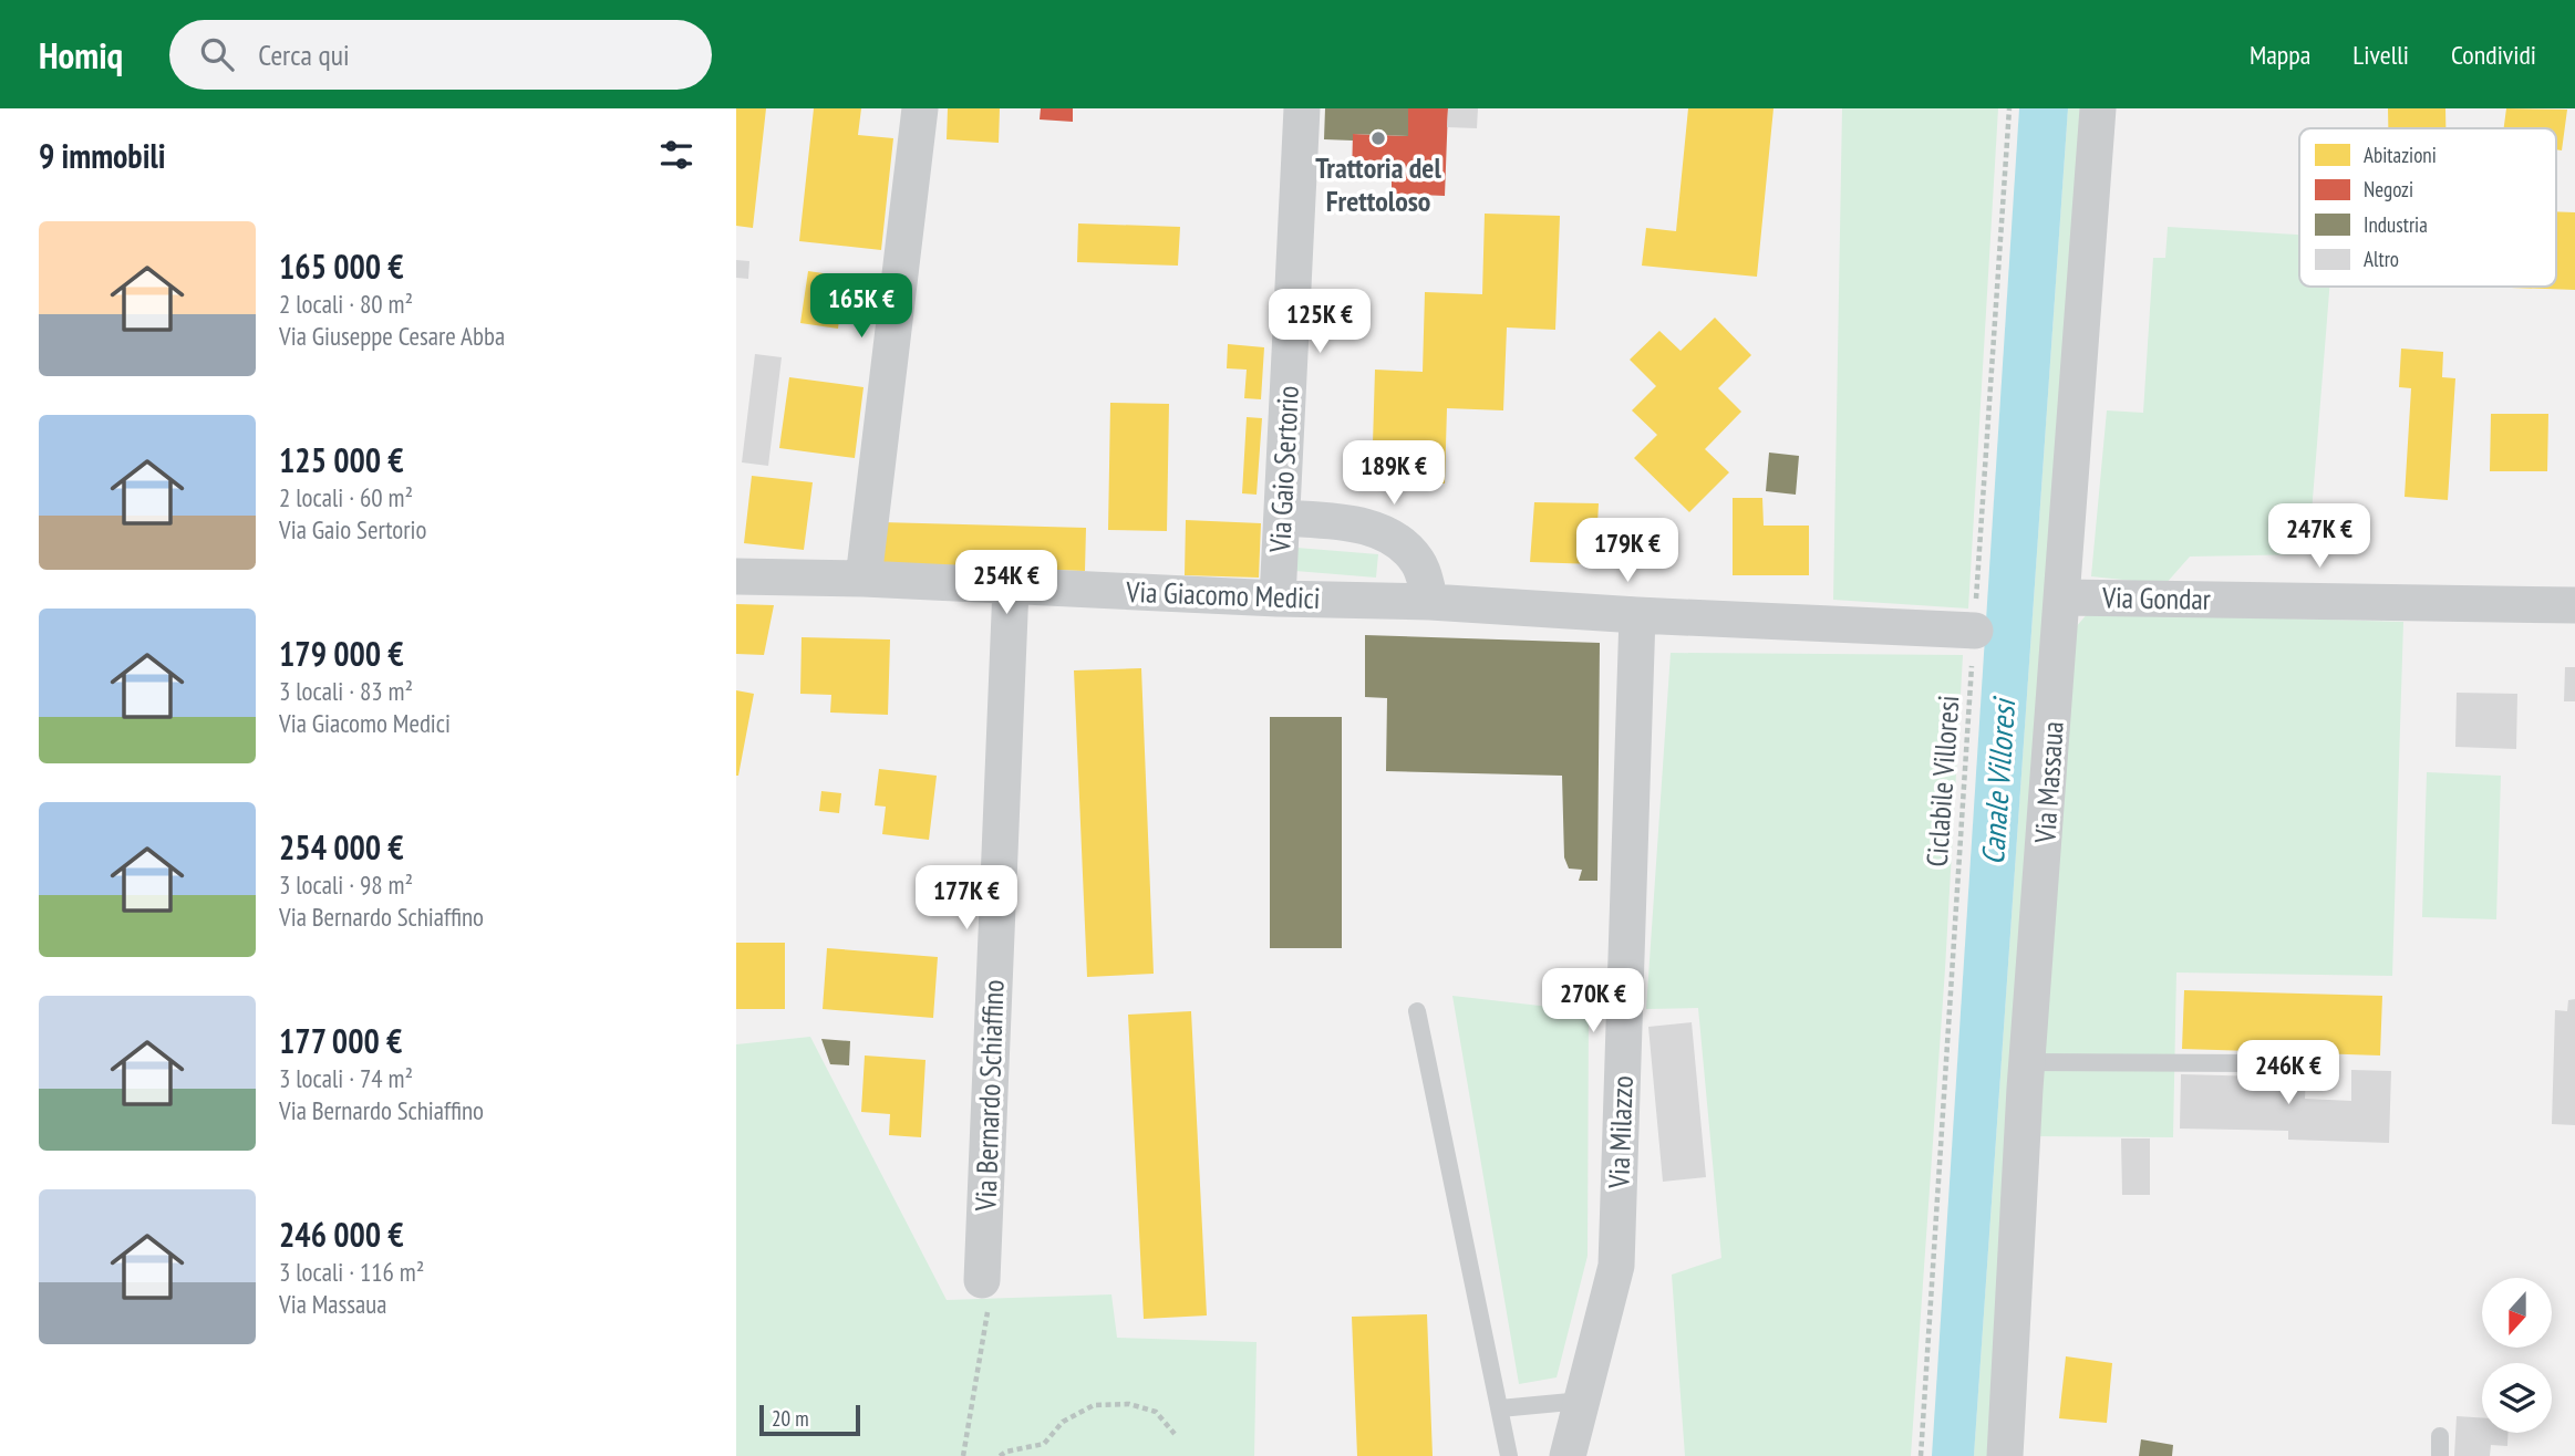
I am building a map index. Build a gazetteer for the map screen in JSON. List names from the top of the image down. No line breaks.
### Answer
{"streets":{"street":["Via Gaio Sertorio","Via Giacomo Medici","Via Gondar","Via Massaua","Via Bernardo Schiaffino","Via Milazzo"],"path":["Ciclabile Villoresi"]},"crossings":[["Via Gaio Sertorio","Via Giacomo Medici"],["Via Giacomo Medici","Ciclabile Villoresi"],["Via Giacomo Medici","Via Bernardo Schiaffino"],["Via Giacomo Medici","Via Milazzo"],["Via Gondar","Via Massaua"]],"water":["Canale Villoresi"],"places":["Trattoria del Frettoloso"],"legend":["Abitazioni","Negozi","Industria","Altro"],"scale_bar":"20 m","north":"bottom","page":{"header":"Homiq","search":"Cerca qui","nav":["Mappa","Livelli","Condividi"],"heading":"9 immobili","list":[{"name":"165 000 €","note":"2 locali · 80 m² · Via Giuseppe Cesare Abba"},{"name":"125 000 €","note":"2 locali · 60 m² · Via Gaio Sertorio"},{"name":"179 000 €","note":"3 locali · 83 m² · Via Giacomo Medici"},{"name":"254 000 €","note":"3 locali · 98 m² · Via Bernardo Schiaffino"},{"name":"177 000 €","note":"3 locali · 74 m² · Via Bernardo Schiaffino"},{"name":"246 000 €","note":"3 locali · 116 m² · Via Massaua"}],"price":["165K €","125K €","189K €","247K €","179K €","254K €","177K €","270K €","246K €"],"scale":"20 m"}}
